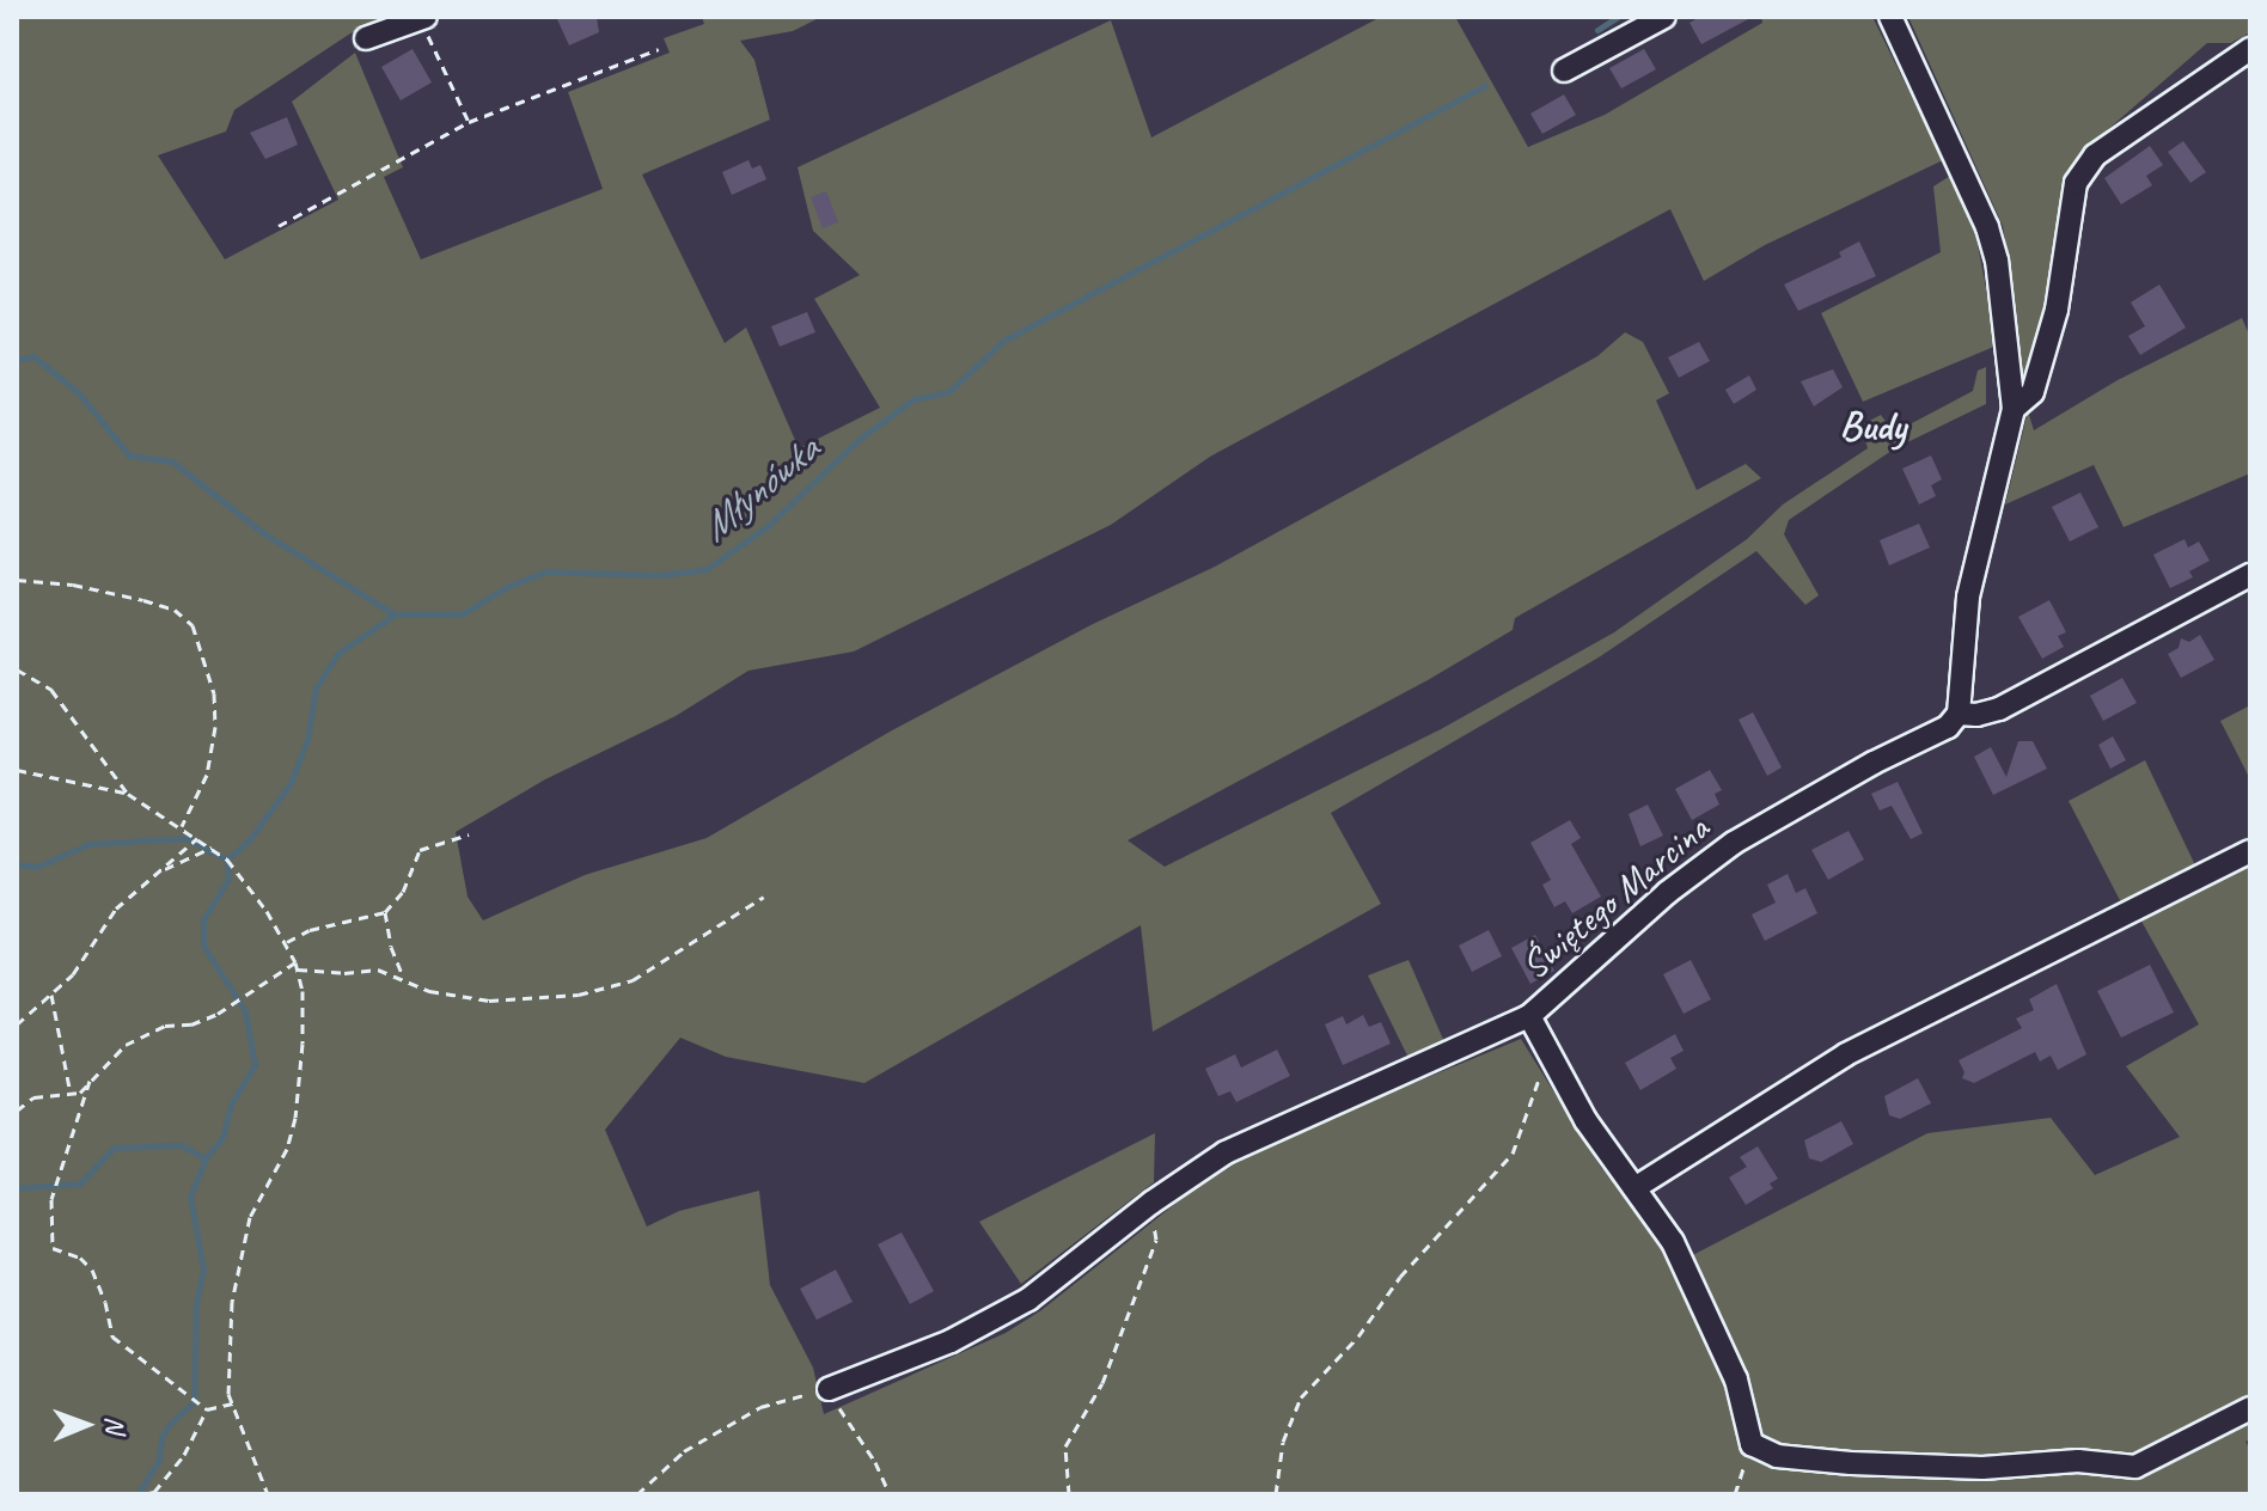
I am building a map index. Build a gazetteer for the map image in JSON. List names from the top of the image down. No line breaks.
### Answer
{"streets":{"street":["Świętego Marcina"]},"districts":["Budy"],"water":["Młynówka"],"north":"right"}
